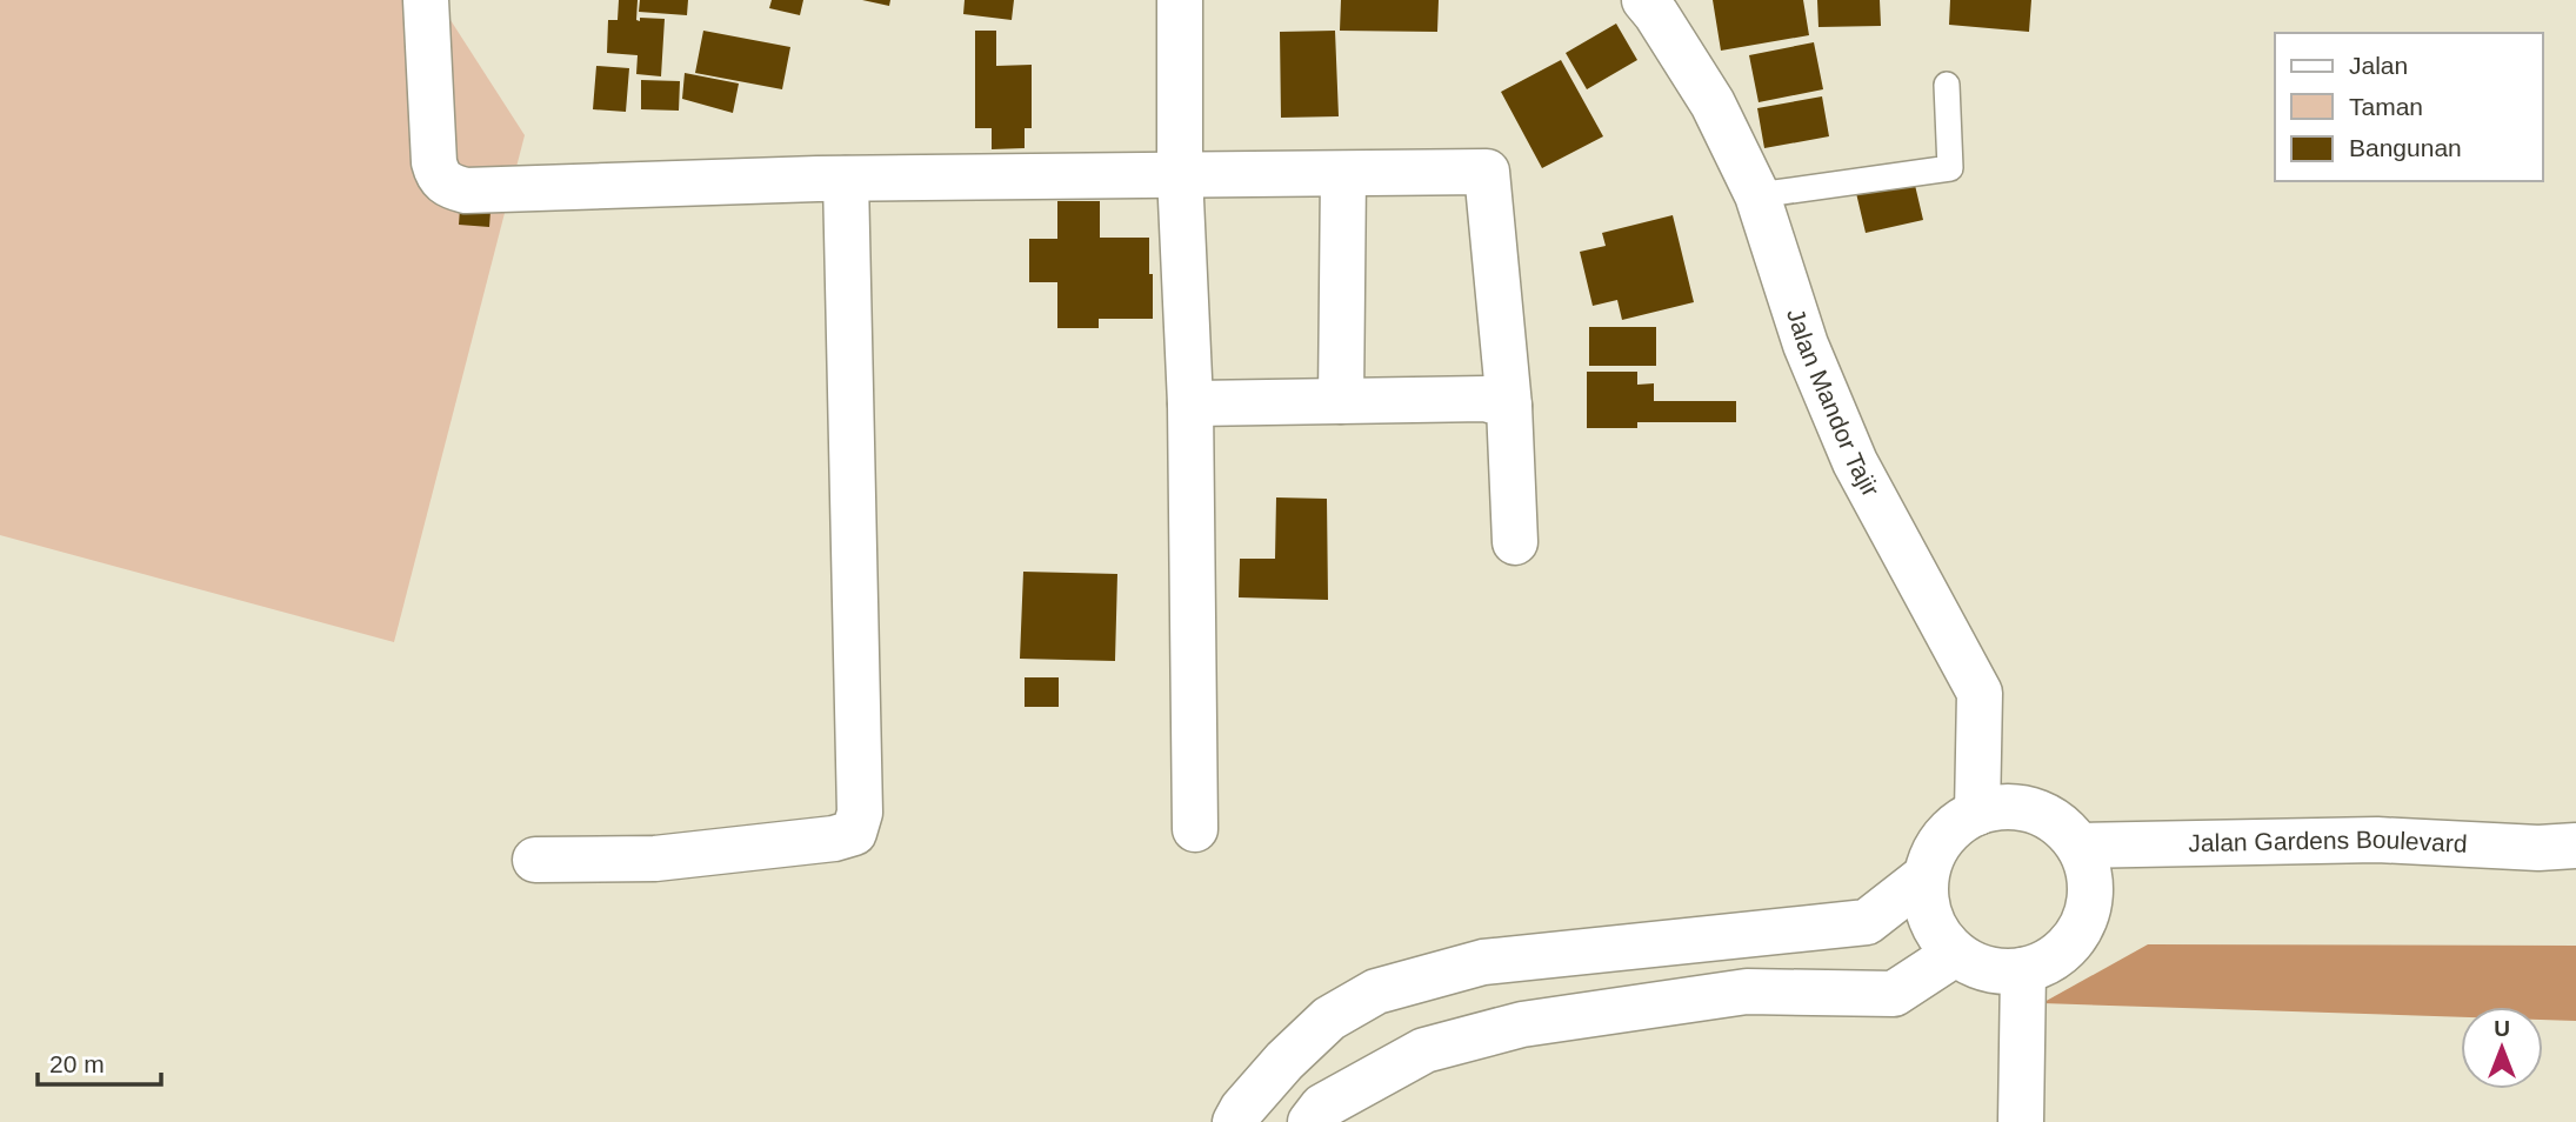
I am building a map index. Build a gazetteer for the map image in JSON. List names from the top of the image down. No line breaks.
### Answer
{"streets":{"street":["Jalan Mandor Tajir","Jalan Gardens Boulevard"]},"crossings":[["Jalan Mandor Tajir","Jalan Gardens Boulevard"]],"legend":["Jalan","Taman","Bangunan"],"scale_bar":"20 m","north":"top"}
